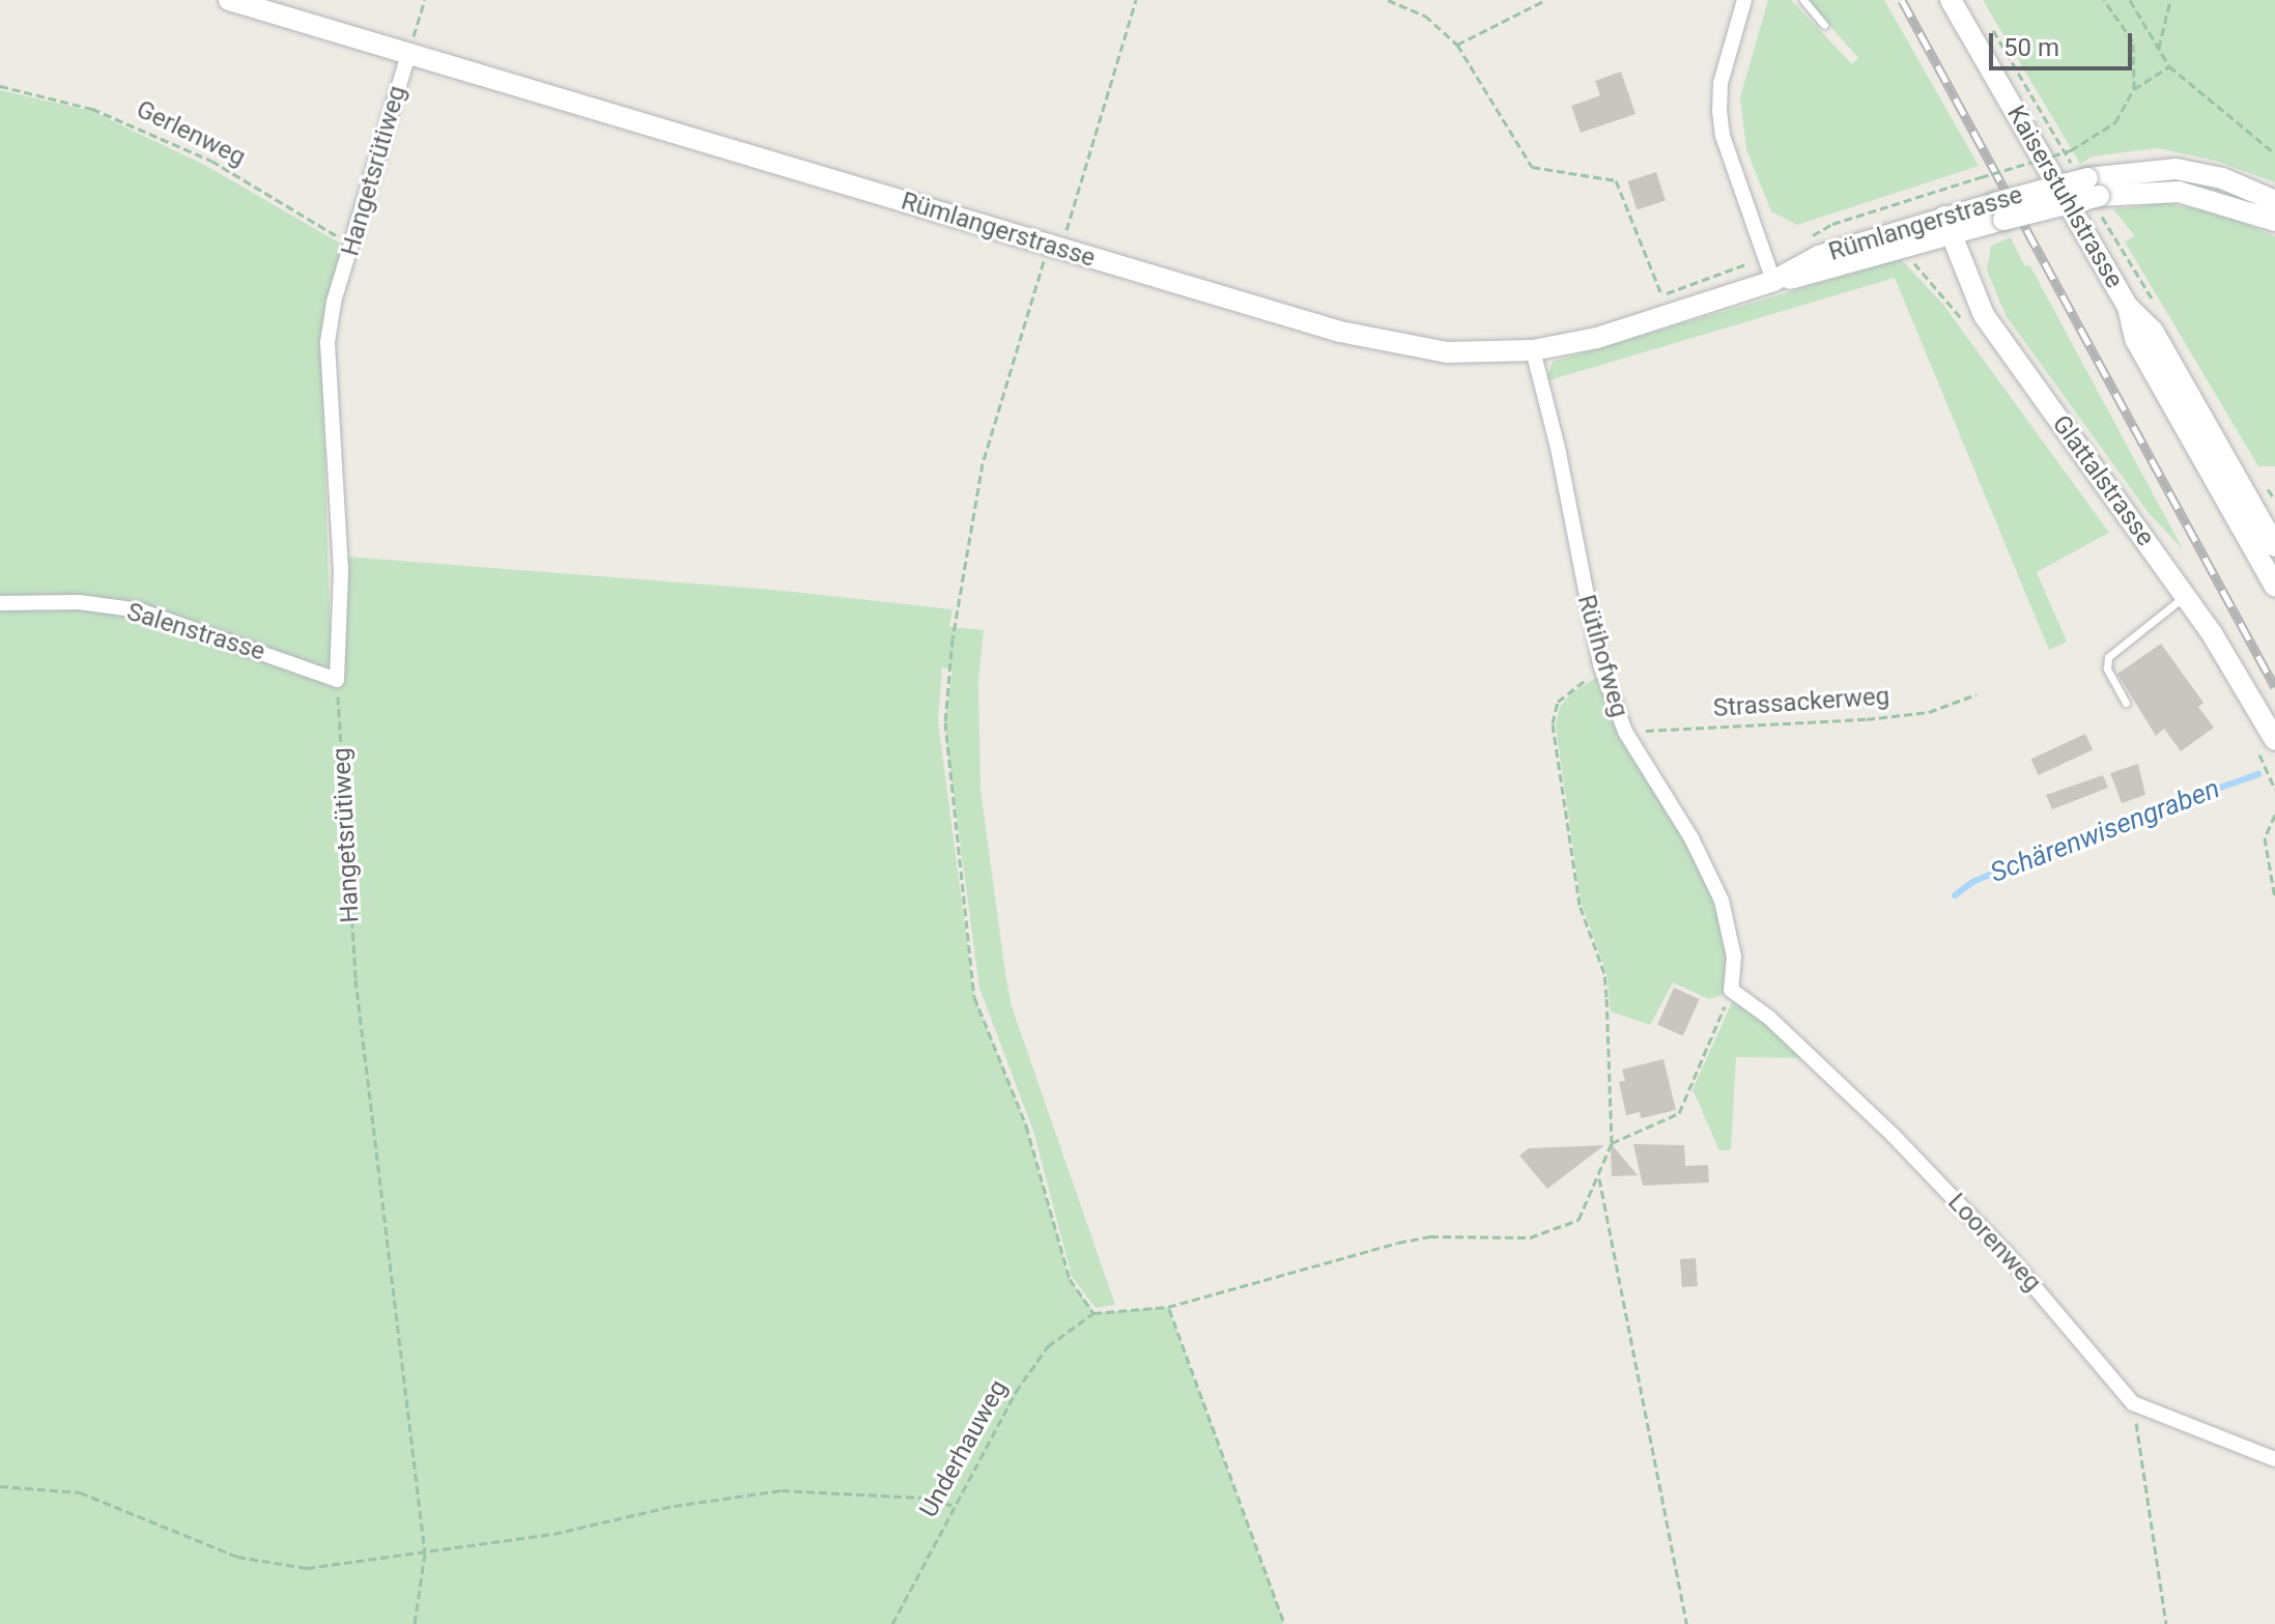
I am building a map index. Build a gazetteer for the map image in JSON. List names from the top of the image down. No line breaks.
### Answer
{"streets":{"street":["Hangetsrütiweg","Kaiserstuhlstrasse","Rümlangerstrasse","Glattalstrasse","Salenstrasse","Rütihofweg","Loorenweg"],"path":["Gerlenweg","Strassackerweg","Underhauweg"]},"crossings":[["Gerlenweg","Hangetsrütiweg"],["Hangetsrütiweg","Rümlangerstrasse"],["Hangetsrütiweg","Salenstrasse"],["Rümlangerstrasse","Glattalstrasse"],["Rümlangerstrasse","Rütihofweg"],["Rütihofweg","Strassackerweg"],["Rütihofweg","Loorenweg"]],"water":["Schärenwisengraben"],"scale_bar":"50 m"}
